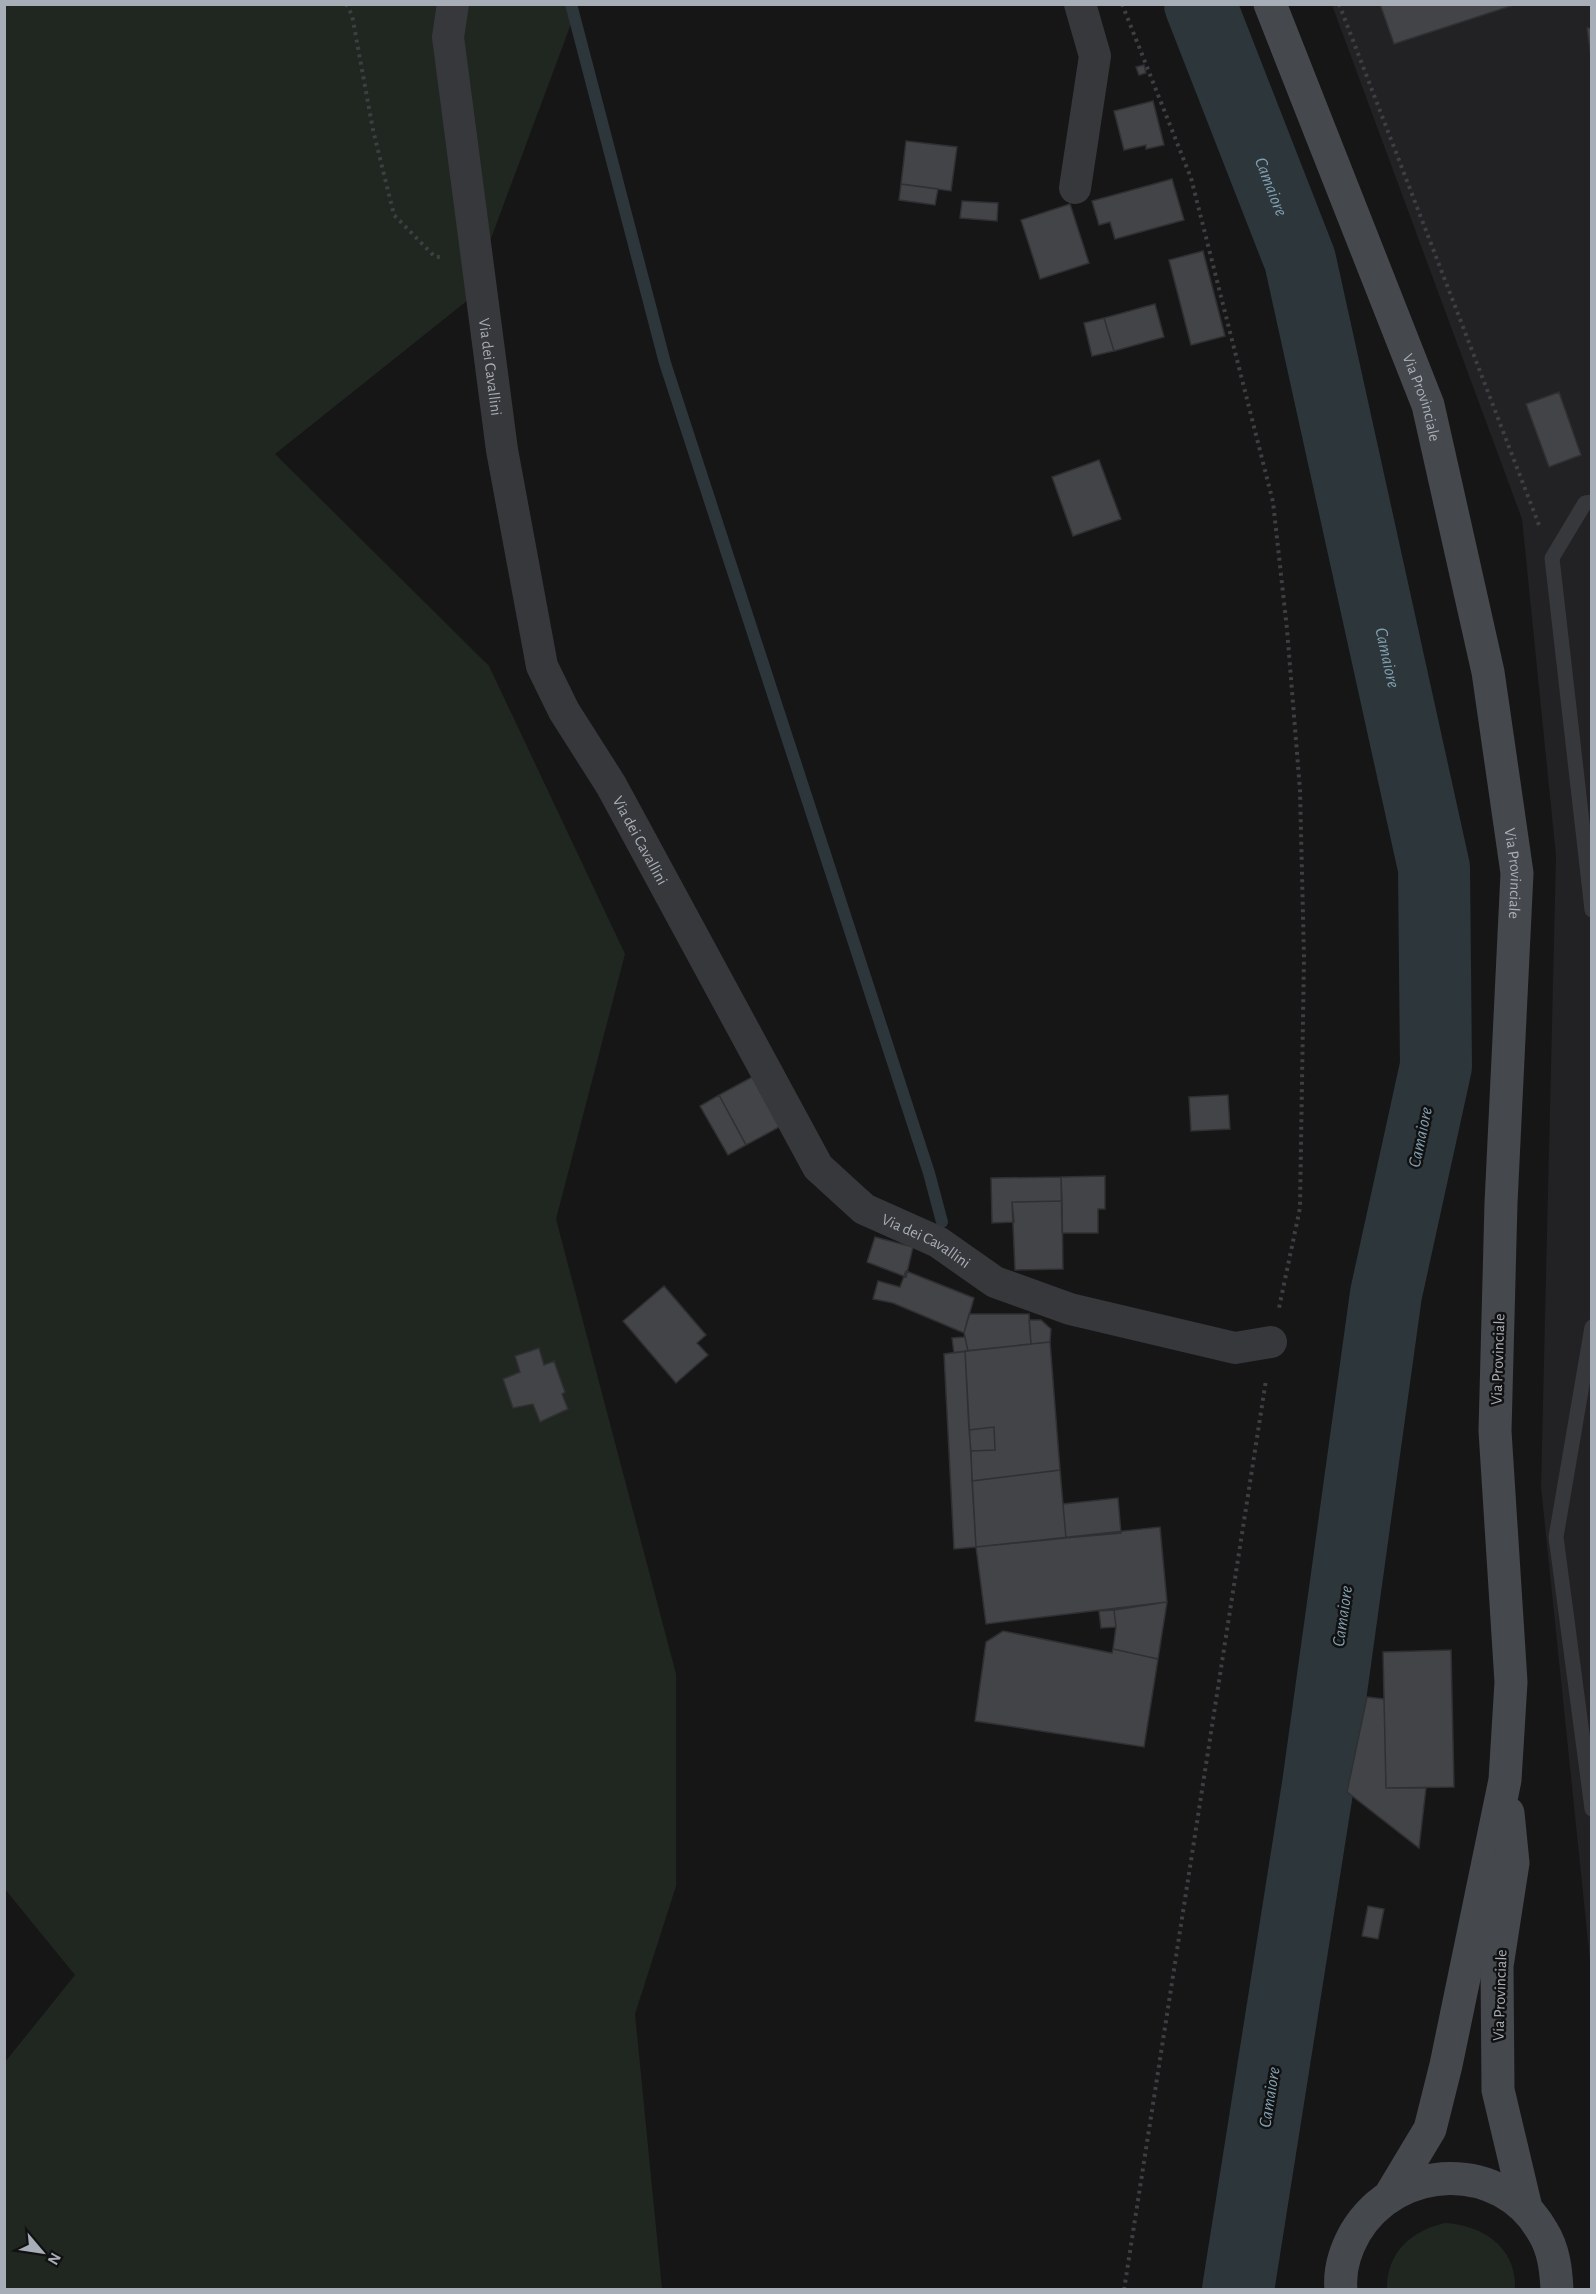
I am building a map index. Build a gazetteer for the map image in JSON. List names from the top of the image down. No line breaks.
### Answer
{"streets":{"main road":["Via Provinciale"],"street":["Via dei Cavallini"]},"water":["Camaiore"],"north":"bottom right"}
